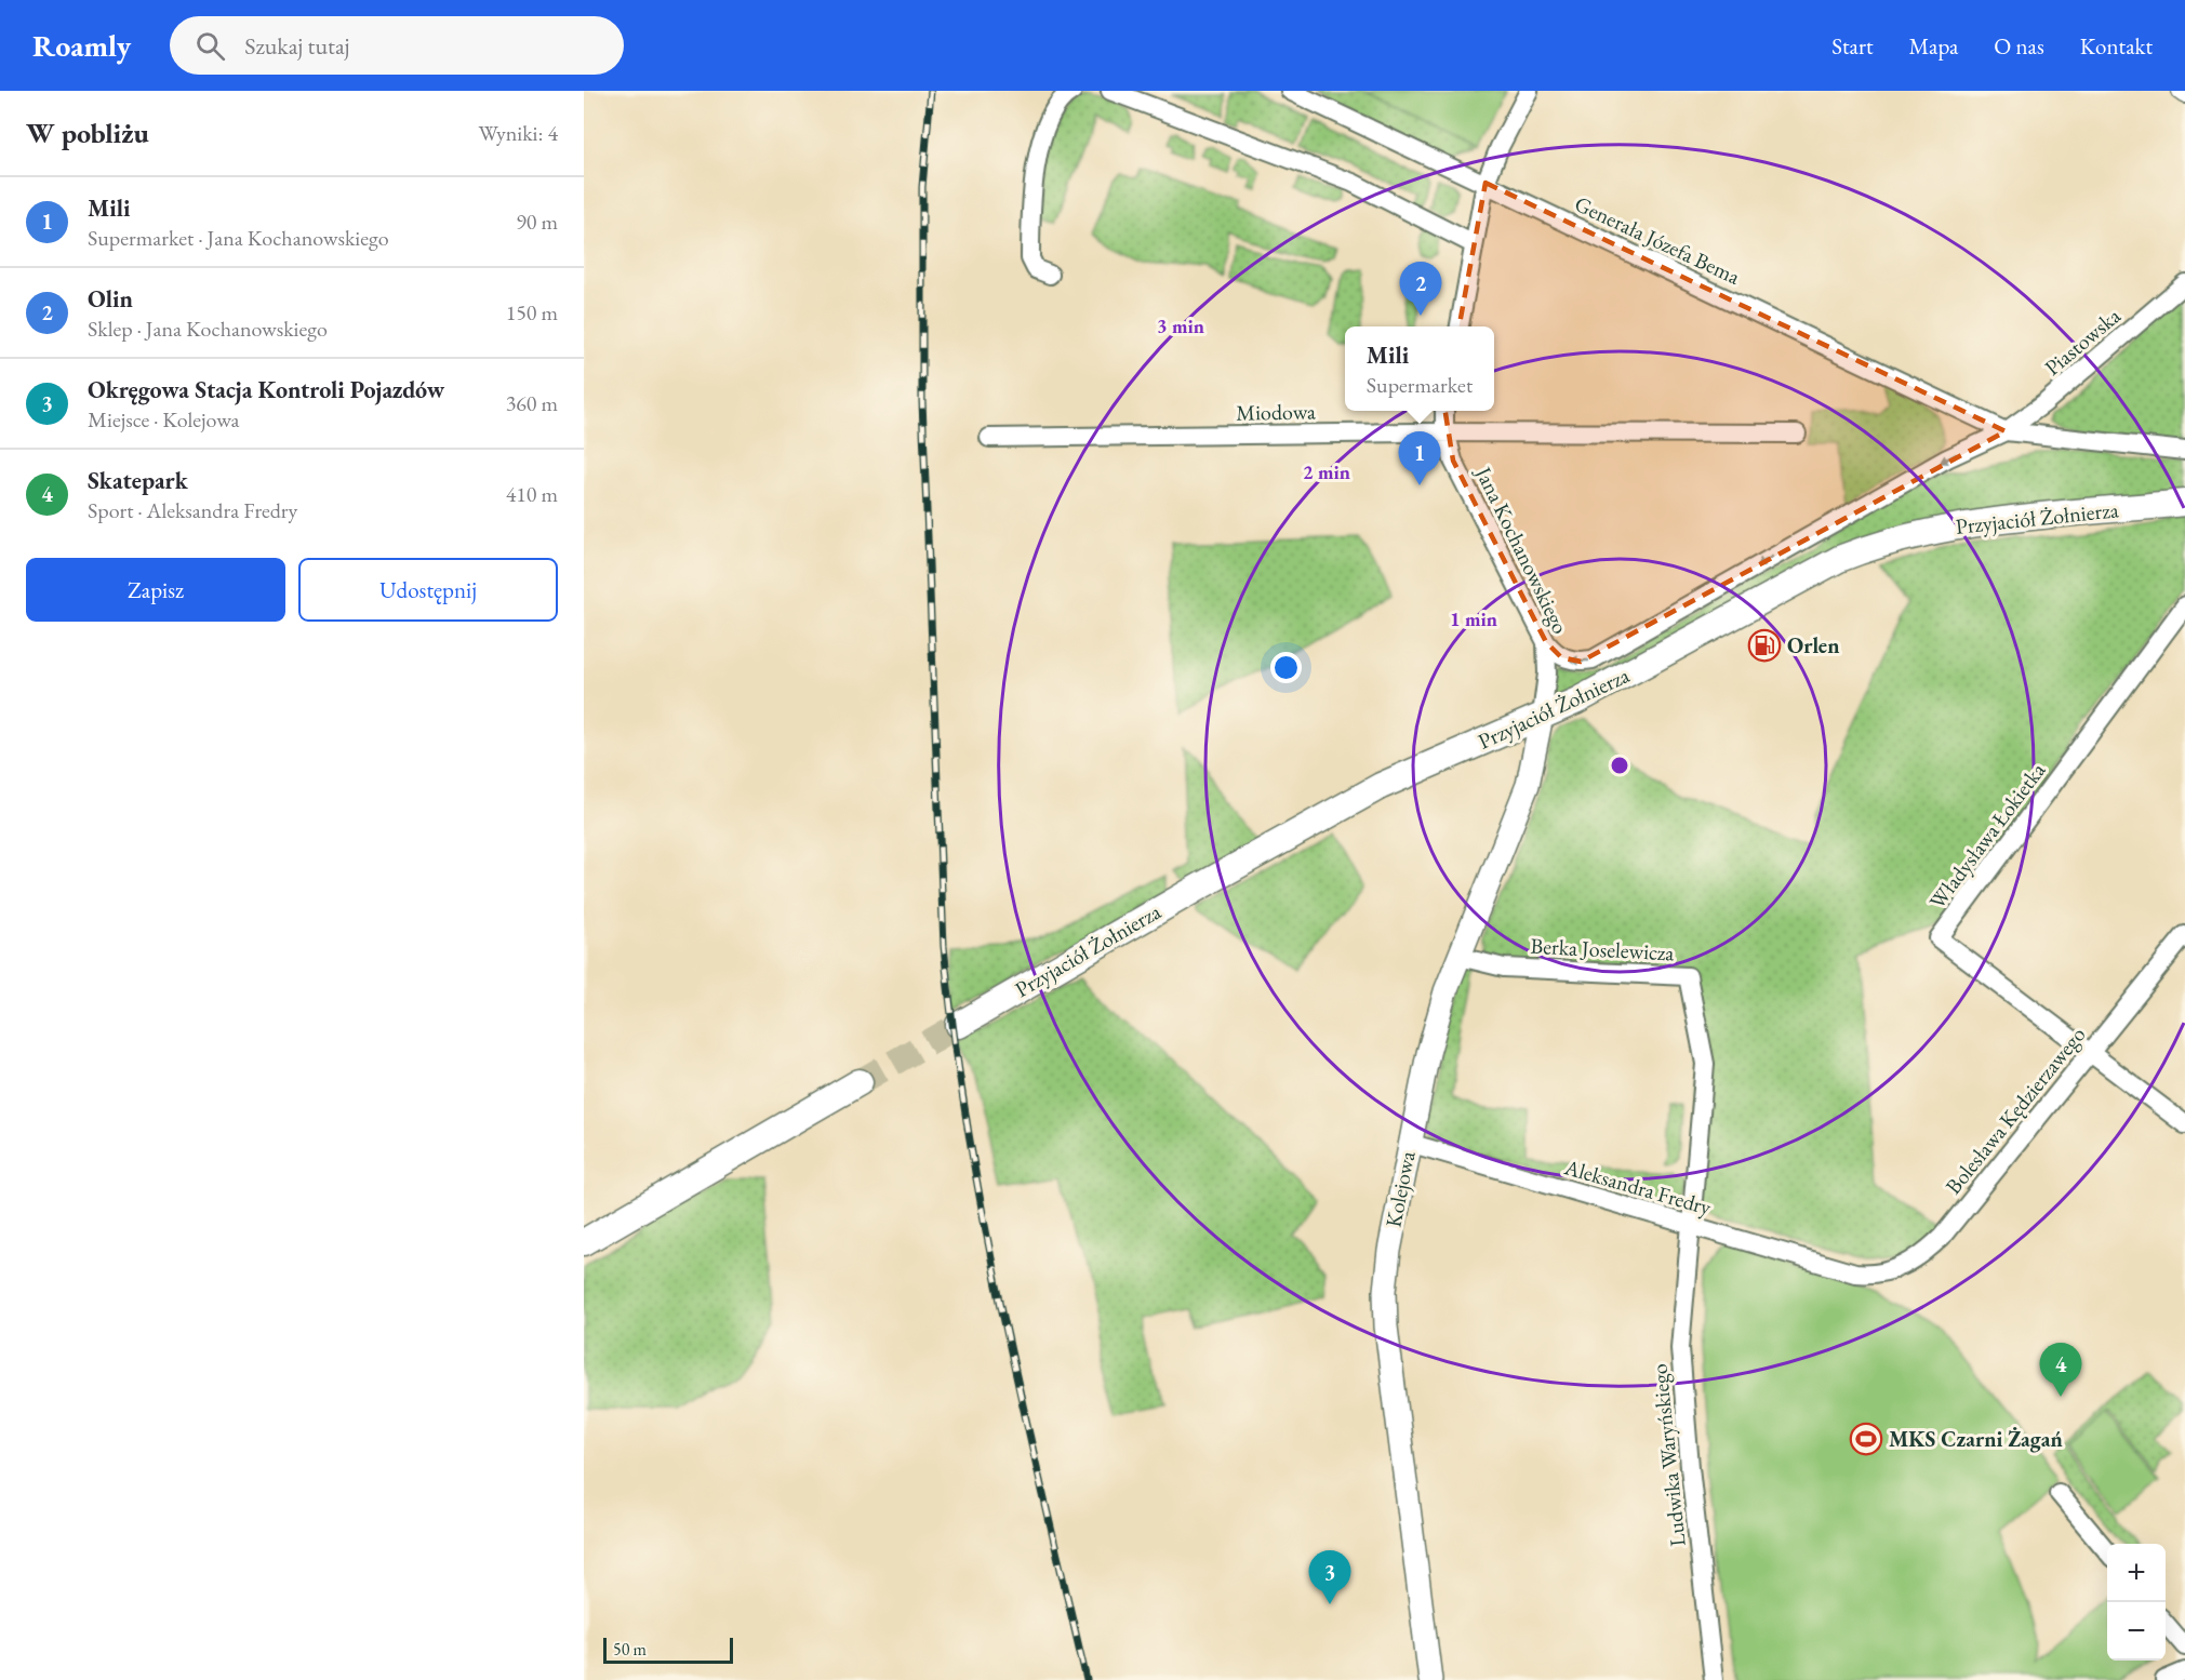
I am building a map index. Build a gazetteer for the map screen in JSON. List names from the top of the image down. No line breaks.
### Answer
{"streets":{"main road":["Przyjaciół Żołnierza"],"street":["Generała Józefa Bema","Piastowska","Miodowa","Jana Kochanowskiego","Władysława Łokietka","Berka Joselewicza","Bolesława Kędzierzawego","Aleksandra Fredry","Kolejowa","Ludwika Waryńskiego"]},"crossings":[["Generała Józefa Bema","Piastowska"],["Generała Józefa Bema","Przyjaciół Żołnierza"],["Piastowska","Przyjaciół Żołnierza"],["Miodowa","Jana Kochanowskiego"],["Przyjaciół Żołnierza","Jana Kochanowskiego"],["Przyjaciół Żołnierza","Kolejowa"],["Jana Kochanowskiego","Kolejowa"],["Władysława Łokietka","Bolesława Kędzierzawego"],["Berka Joselewicza","Aleksandra Fredry"],["Berka Joselewicza","Kolejowa"],["Berka Joselewicza","Ludwika Waryńskiego"],["Bolesława Kędzierzawego","Aleksandra Fredry"],["Aleksandra Fredry","Kolejowa"],["Aleksandra Fredry","Ludwika Waryńskiego"]],"places":{"fuel station":["Orlen"],"sports":["MKS Czarni Żagań"]},"scale_bar":"50 m","page":{"header":"Roamly","search":"Szukaj tutaj","nav":["Start","Mapa","O nas","Kontakt"],"heading":["W pobliżu","Wyniki: 4"],"list":[{"mark":"1","name":"Mili","note":"Supermarket · Jana Kochanowskiego","value":"90 m"},{"mark":"2","name":"Olin","note":"Sklep · Jana Kochanowskiego","value":"150 m"},{"mark":"3","name":"Okręgowa Stacja Kontroli Pojazdów","note":"Miejsce · Kolejowa","value":"360 m"},{"mark":"4","name":"Skatepark","note":"Sport · Aleksandra Fredry","value":"410 m"}],"pins":["2","1","4","3"],"popup":["Mili","Supermarket"],"buttons":["Zapisz","Udostępnij"],"map_buttons":["+","−"],"scale":"50 m"},"rings":["3 min","2 min","1 min"]}
